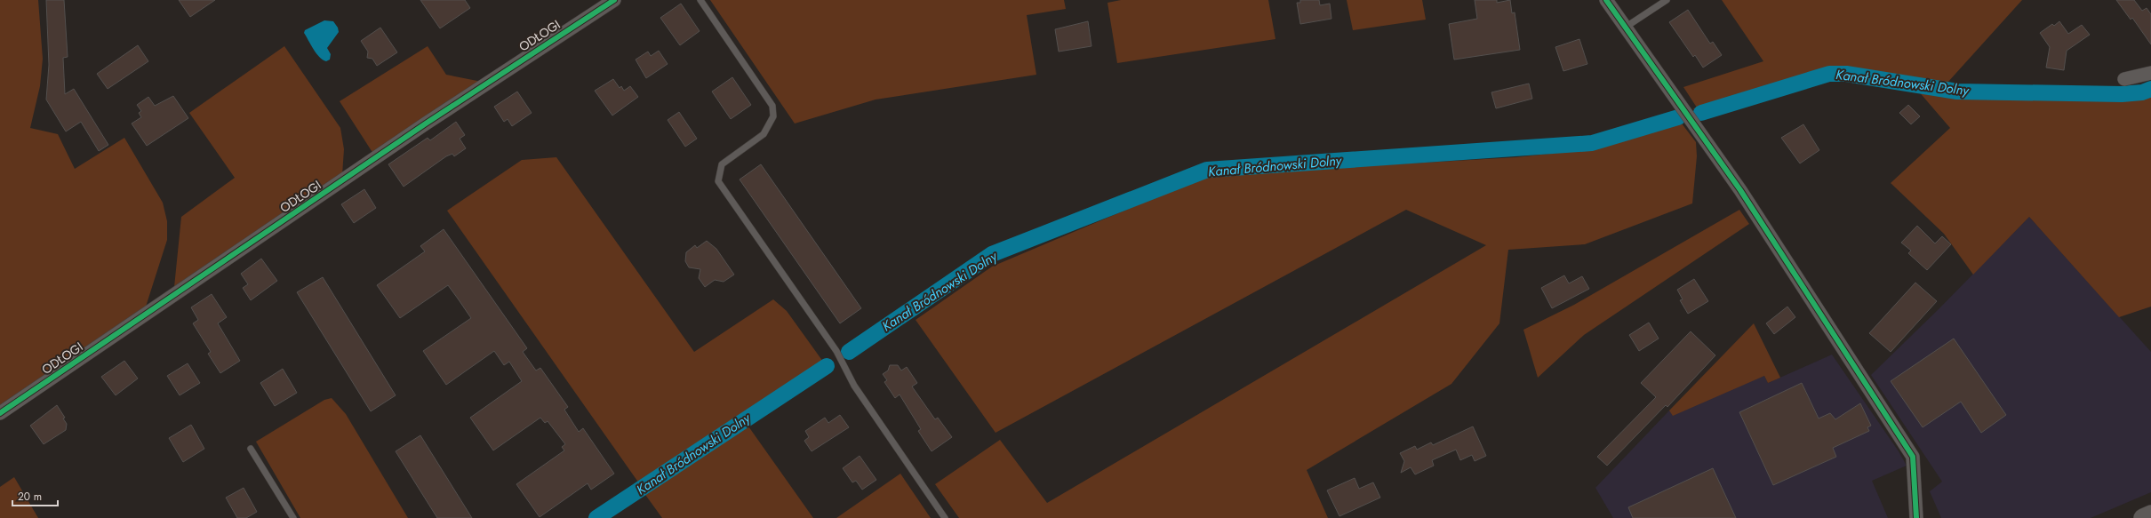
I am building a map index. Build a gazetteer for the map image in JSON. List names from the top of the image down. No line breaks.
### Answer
{"streets":{"street":["ODŁOGI"]},"water":["Kanał Bródnowski Dolny"],"scale_bar":"20 m"}
